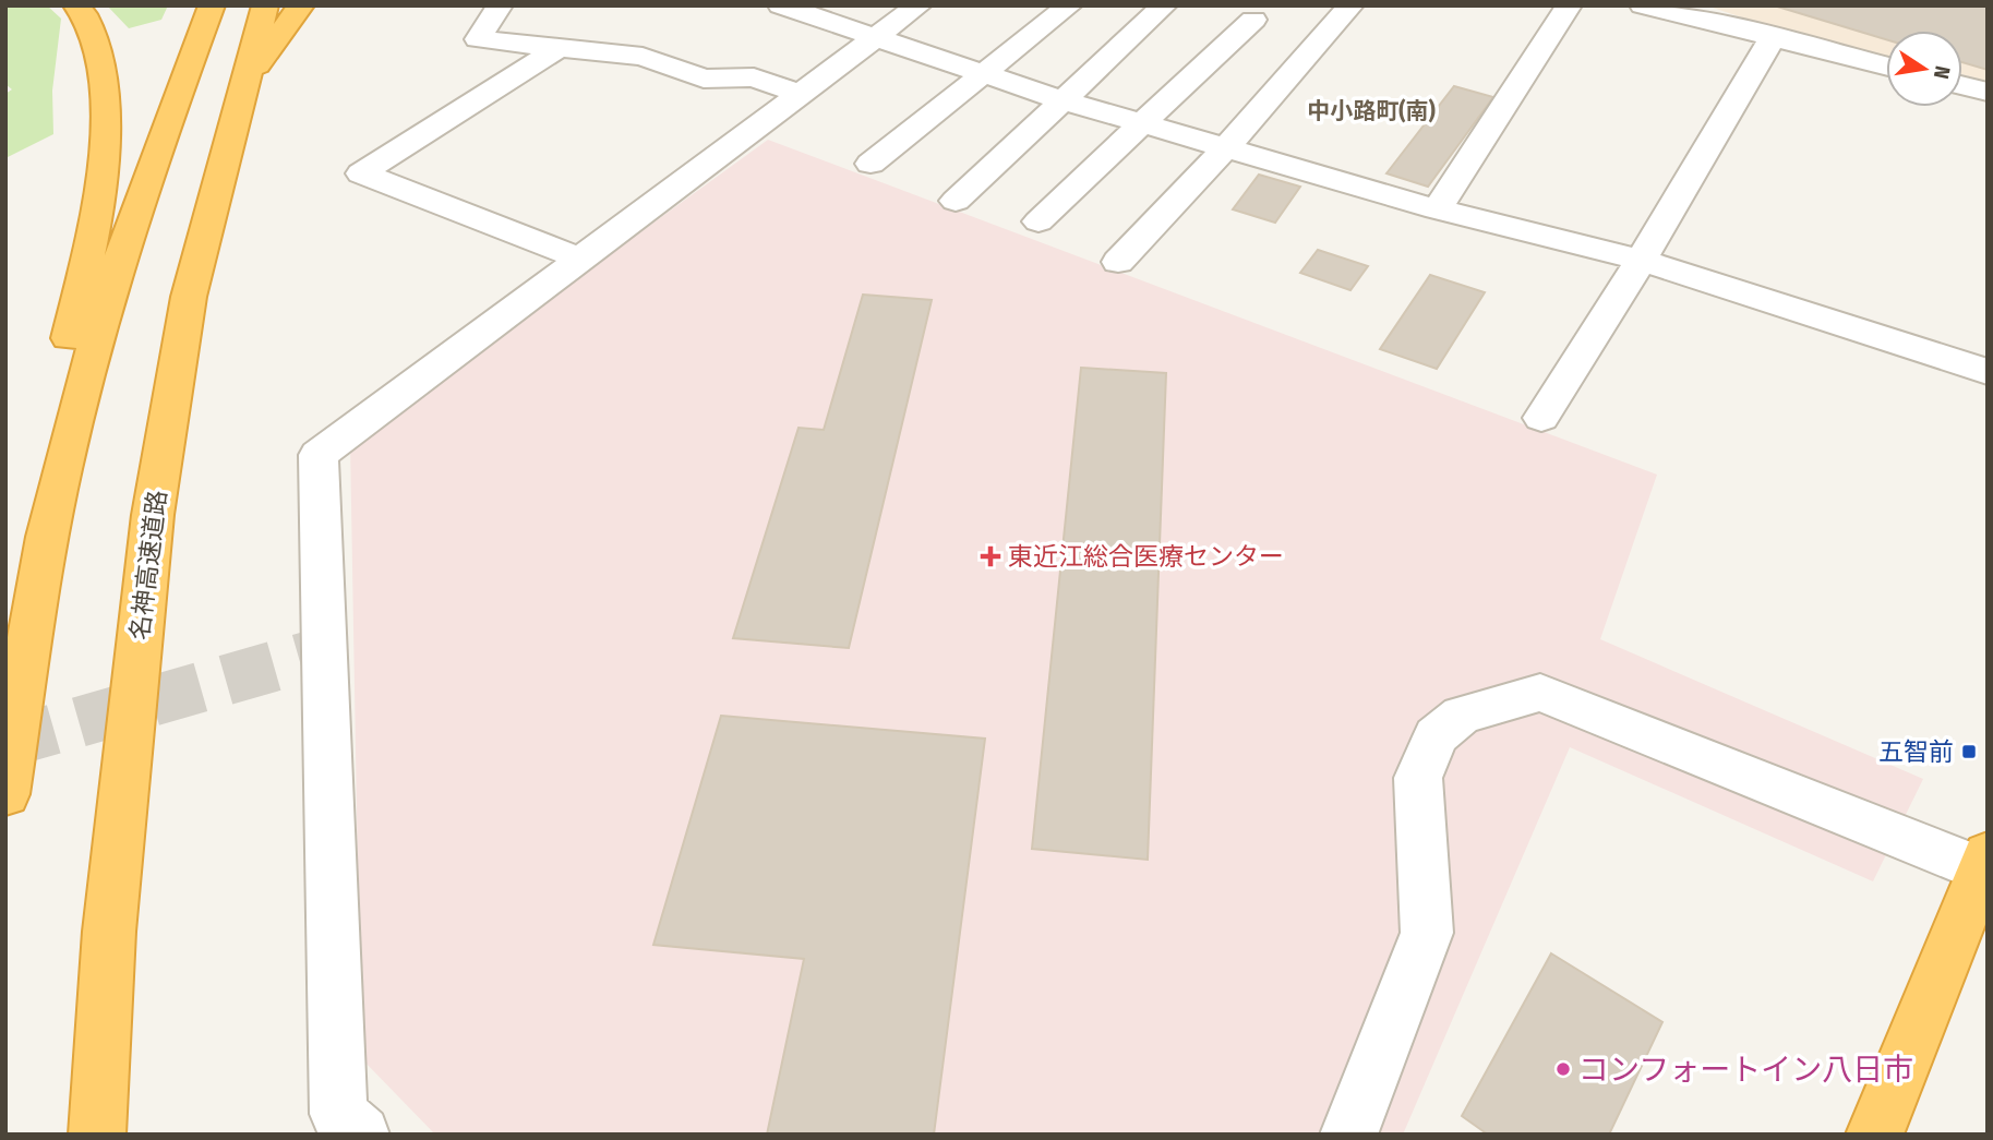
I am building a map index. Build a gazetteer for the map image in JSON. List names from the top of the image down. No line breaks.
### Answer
{"streets":{"highway":["名神高速道路"]},"districts":["中小路町(南)"],"places":{"health":["東近江総合医療センター"],"transit":["五智前"],"other":["コンフォートイン八日市"]},"north":"right"}
